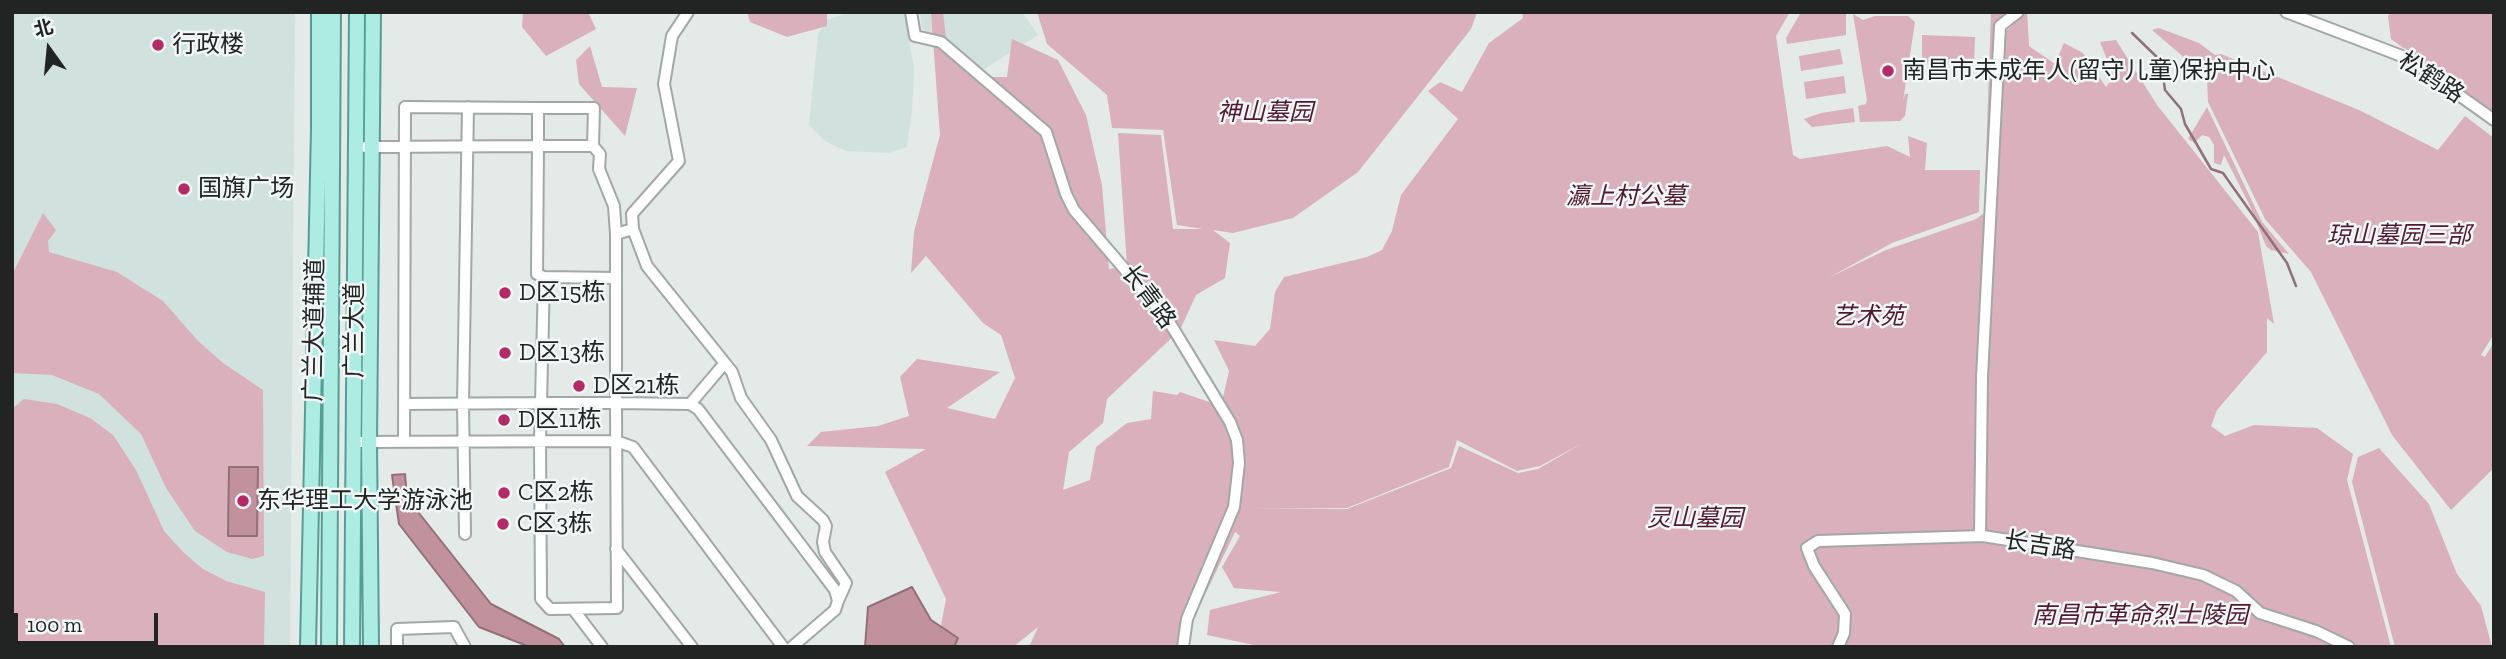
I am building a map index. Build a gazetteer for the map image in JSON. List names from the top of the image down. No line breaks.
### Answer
{"streets":{"main road":["广兰大道辅道","广兰大道"],"street":["松鹤路","长青路","长吉路"]},"parks":["神山墓园","瀛上村公墓","琼山墓园三部","艺术苑","灵山墓园","南昌市革命烈士陵园"],"places":["行政楼","南昌市未成年人(留守儿童)保护中心","国旗广场","D区15栋","D区13栋","D区21栋","D区11栋","C区2栋","东华理工大学游泳池","C区3栋"],"scale_bar":"100 m","north":"top"}
